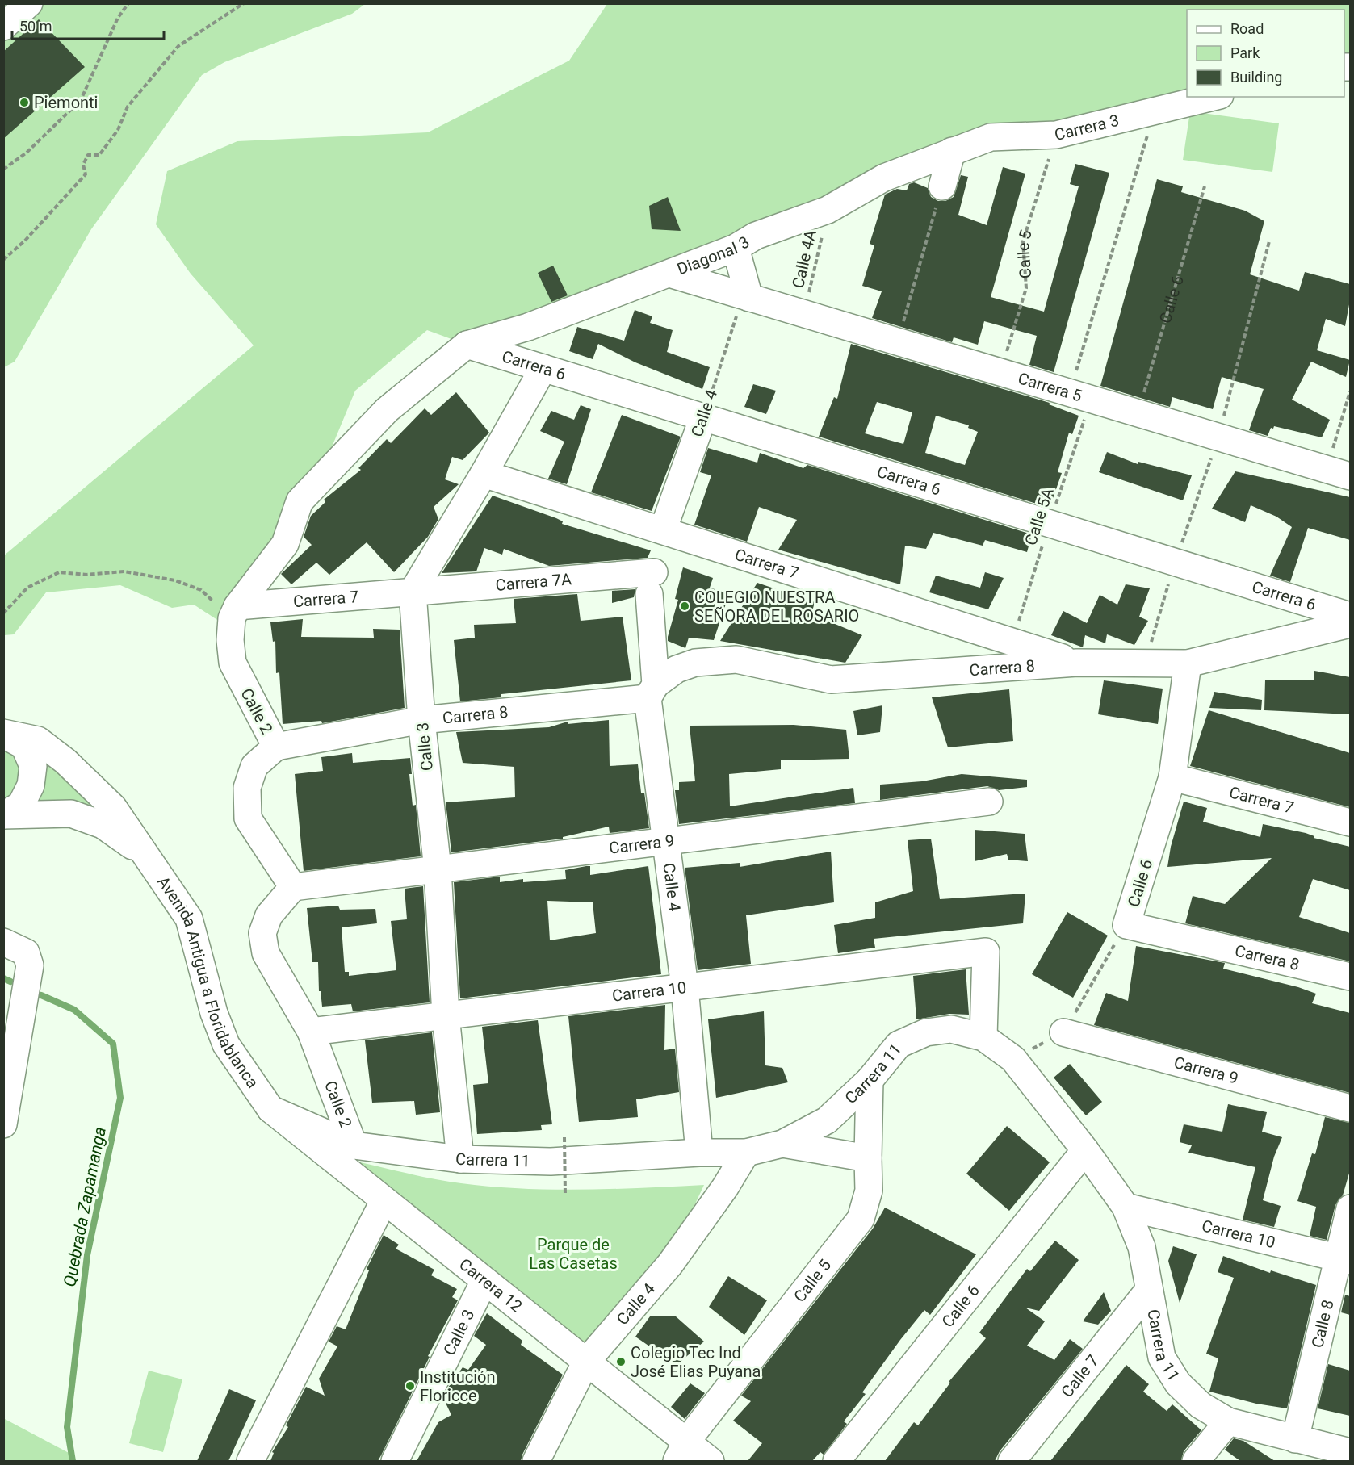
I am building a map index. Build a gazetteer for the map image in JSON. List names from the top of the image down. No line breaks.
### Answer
{"streets":{"street":["Carrera 3","Calle 5","Diagonal 3","Calle 6","Carrera 6","Carrera 5","Calle 4","Carrera 7","Carrera 7A","Carrera 8","Calle 2","Calle 3","Carrera 9","Avenida Antigua a Floridablanca","Carrera 10","Carrera 11","Carrera 12","Calle 8","Calle 7"],"path":["Calle 4A","Calle 5A"]},"crossings":[["Carrera 3","Calle 5"],["Carrera 3","Diagonal 3"],["Carrera 3","Calle 5A"],["Calle 5","Carrera 5"],["Calle 5","Carrera 11"],["Calle 5","Carrera 12"],["Diagonal 3","Calle 4A"],["Diagonal 3","Carrera 6"],["Diagonal 3","Carrera 5"],["Calle 4A","Carrera 5"],["Calle 6","Carrera 5"],["Calle 6","Carrera 7"],["Calle 6","Carrera 8"],["Calle 6","Carrera 9"],["Calle 6","Carrera 11"],["Carrera 6","Calle 4"],["Carrera 6","Calle 5A"],["Carrera 5","Calle 4"],["Carrera 5","Calle 5A"],["Calle 4","Carrera 7"],["Calle 4","Carrera 7A"],["Calle 4","Carrera 8"],["Calle 4","Carrera 9"],["Calle 4","Carrera 10"],["Calle 4","Carrera 11"],["Calle 4","Carrera 12"],["Calle 5A","Carrera 7"],["Carrera 7","Carrera 7A"],["Carrera 7","Carrera 8"],["Carrera 7","Calle 2"],["Carrera 7","Calle 3"],["Carrera 7A","Calle 3"],["Carrera 8","Calle 2"],["Carrera 8","Calle 3"],["Calle 2","Carrera 9"],["Calle 2","Carrera 10"],["Calle 2","Carrera 11"],["Calle 3","Carrera 9"],["Calle 3","Carrera 10"],["Calle 3","Carrera 11"],["Calle 3","Carrera 12"],["Avenida Antigua a Floridablanca","Carrera 11"],["Avenida Antigua a Floridablanca","Carrera 12"],["Carrera 10","Carrera 11"],["Carrera 10","Calle 8"],["Carrera 11","Carrera 12"],["Carrera 11","Calle 8"],["Carrera 11","Calle 7"]],"water":["Quebrada Zapamanga"],"parks":["Parque de Las Casetas"],"places":["Piemonti","COLEGIO NUESTRA SEÑORA DEL ROSARIO","Colegio Tec Ind José Elias Puyana","Institución Floricce"],"legend":["Road","Park","Building"],"scale_bar":"50 m"}
